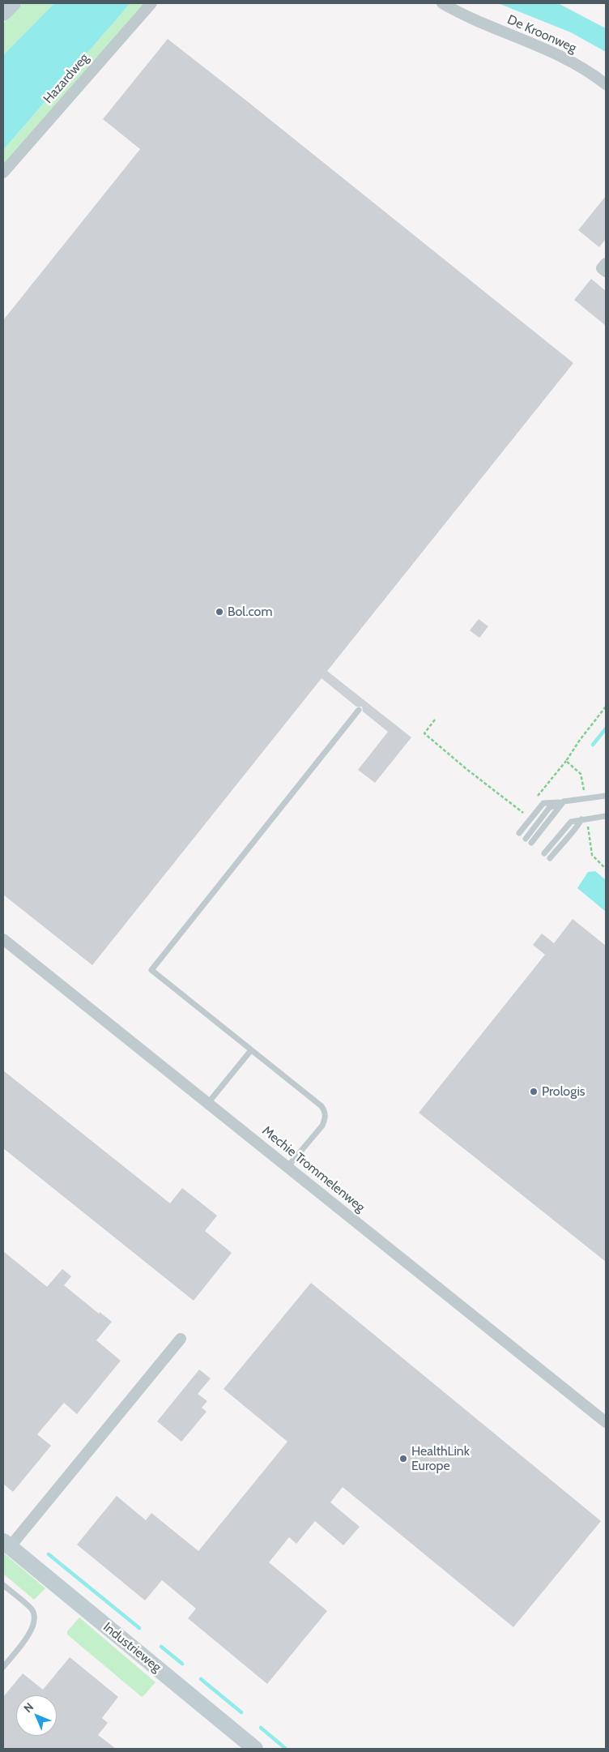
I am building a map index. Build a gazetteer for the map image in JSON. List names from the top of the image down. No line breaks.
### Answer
{"streets":{"street":["De Kroonweg","Hazardweg","Mechie Trommelenweg","Industrieweg"]},"places":["Bol.com","Prologis","HealthLink Europe"],"north":"top left"}
